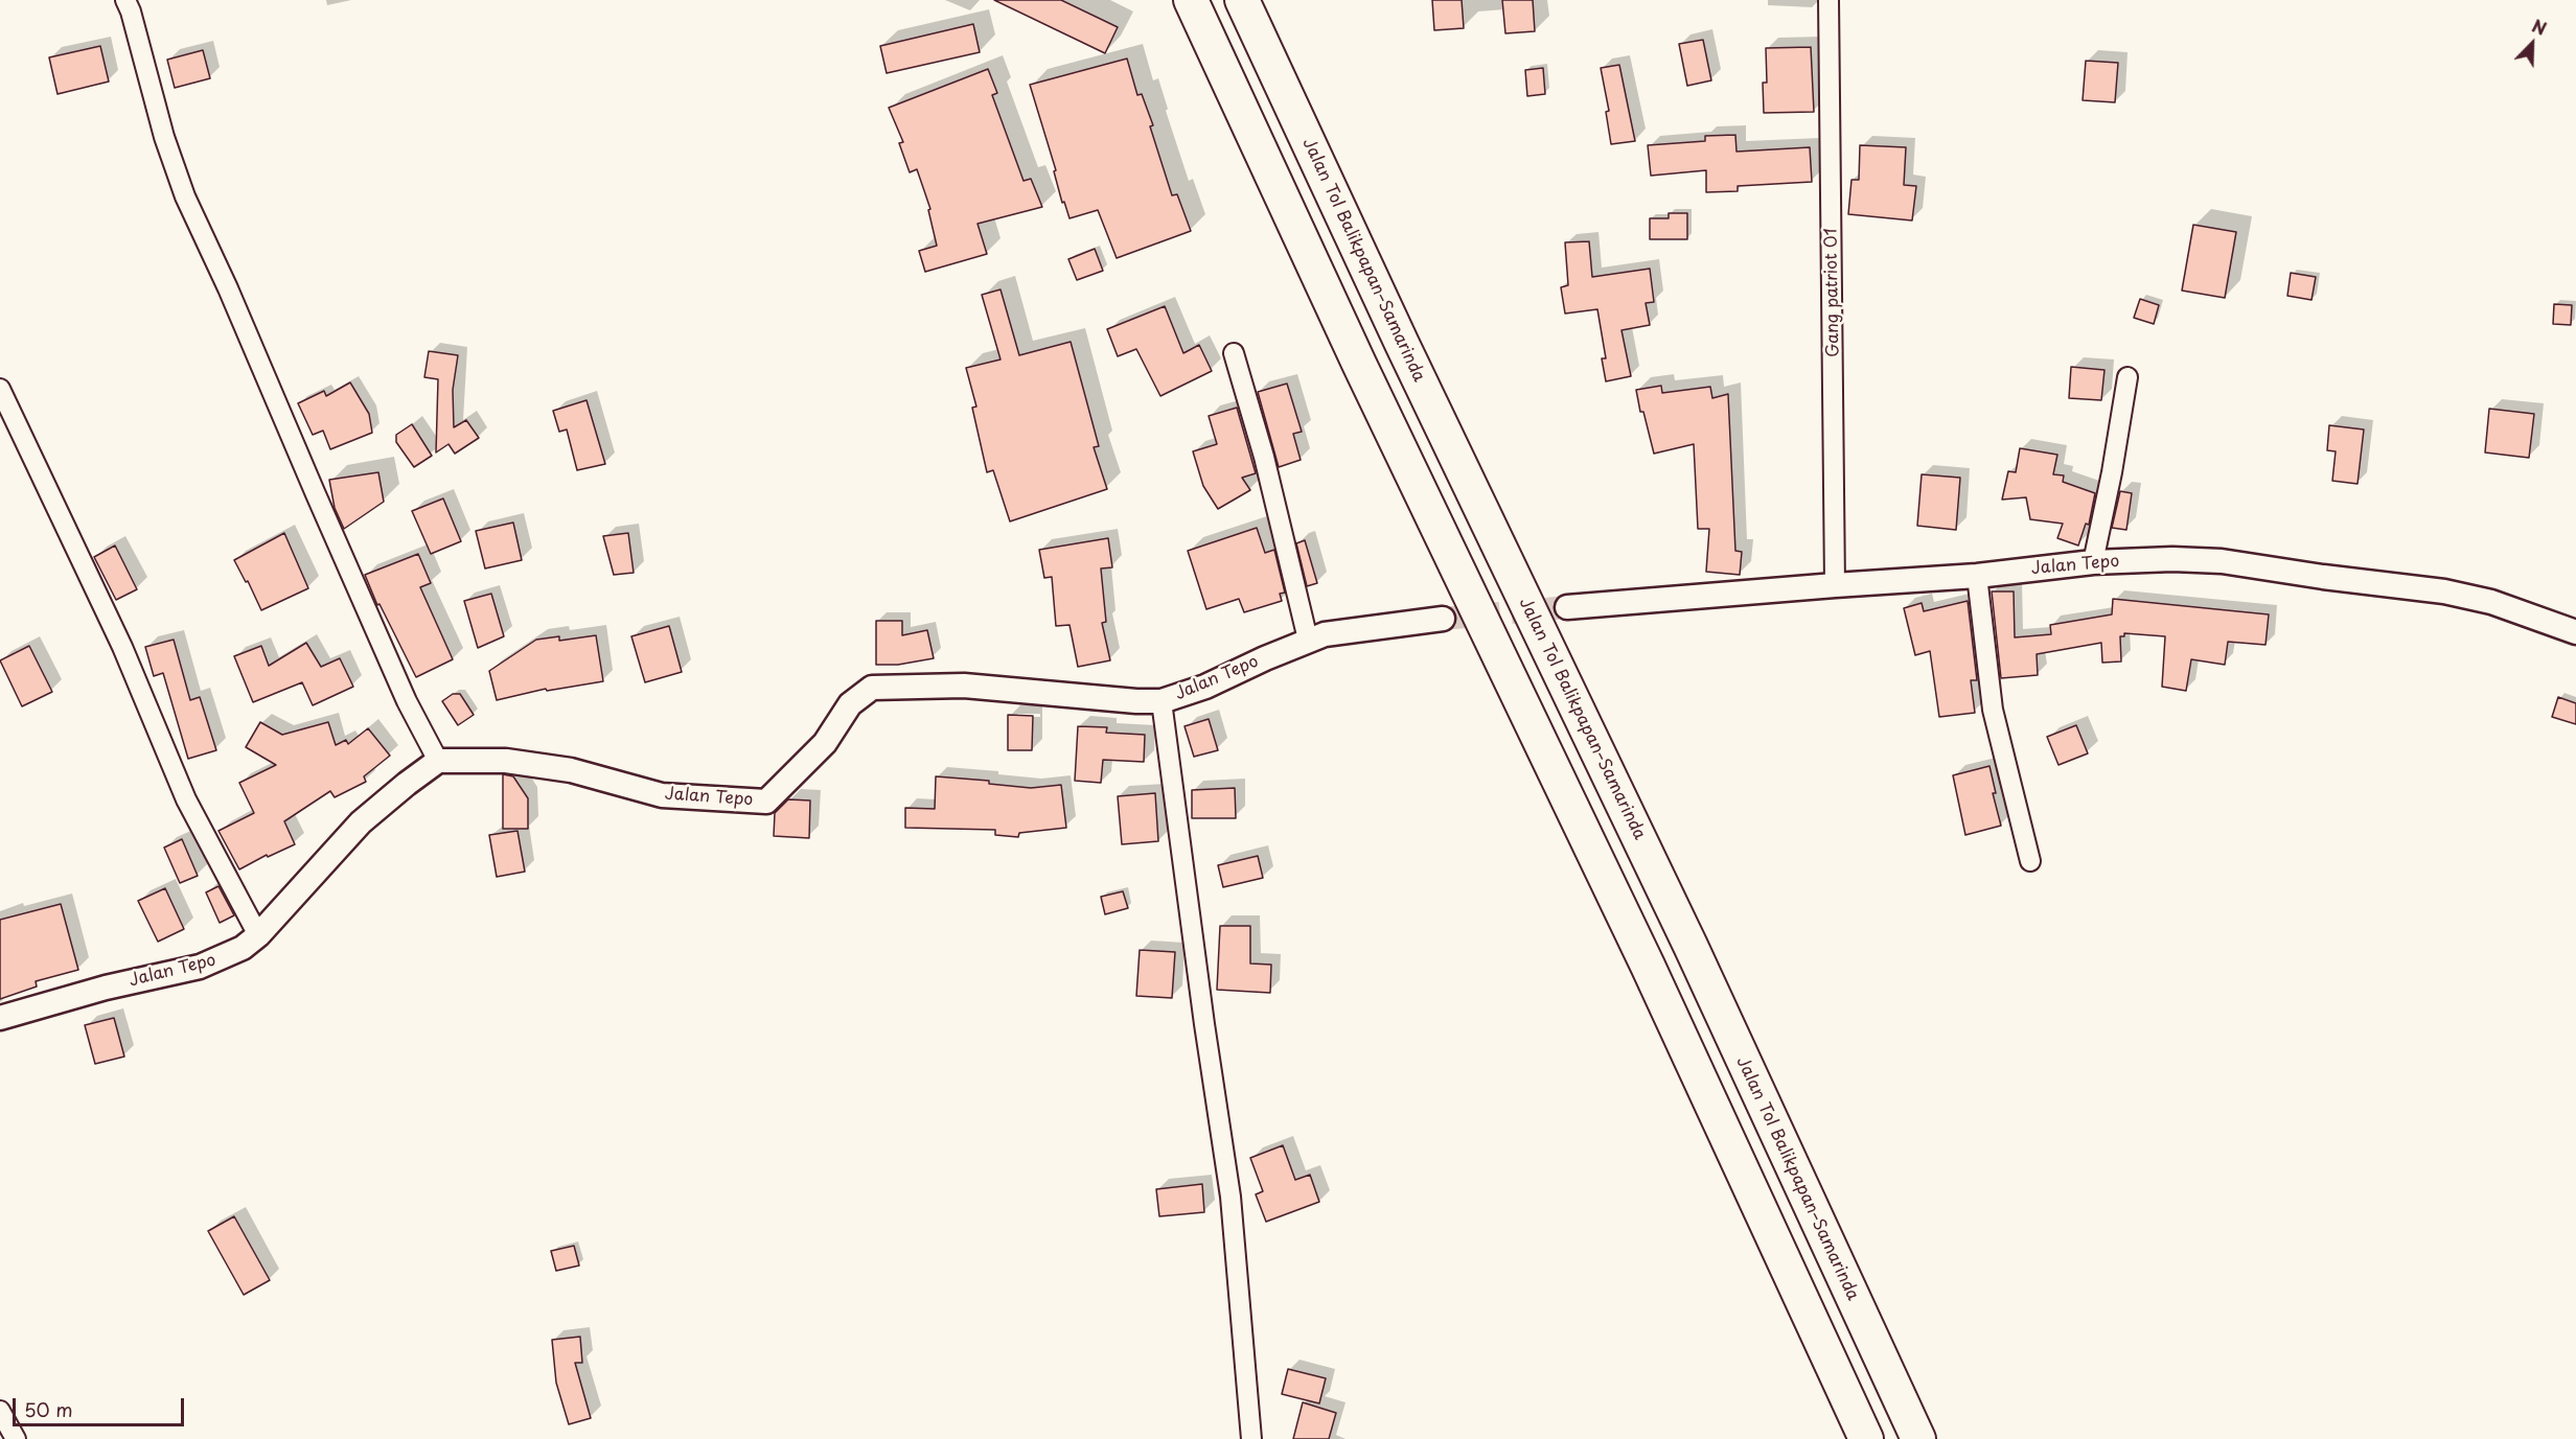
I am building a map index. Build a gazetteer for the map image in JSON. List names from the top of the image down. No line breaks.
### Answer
{"streets":{"highway":["Jalan Tol Balikpapan–Samarinda"],"street":["Gang patriot 01","Jalan Tepo"]},"crossings":[["Gang patriot 01","Jalan Tepo"]],"scale_bar":"50 m","north":"top right"}
